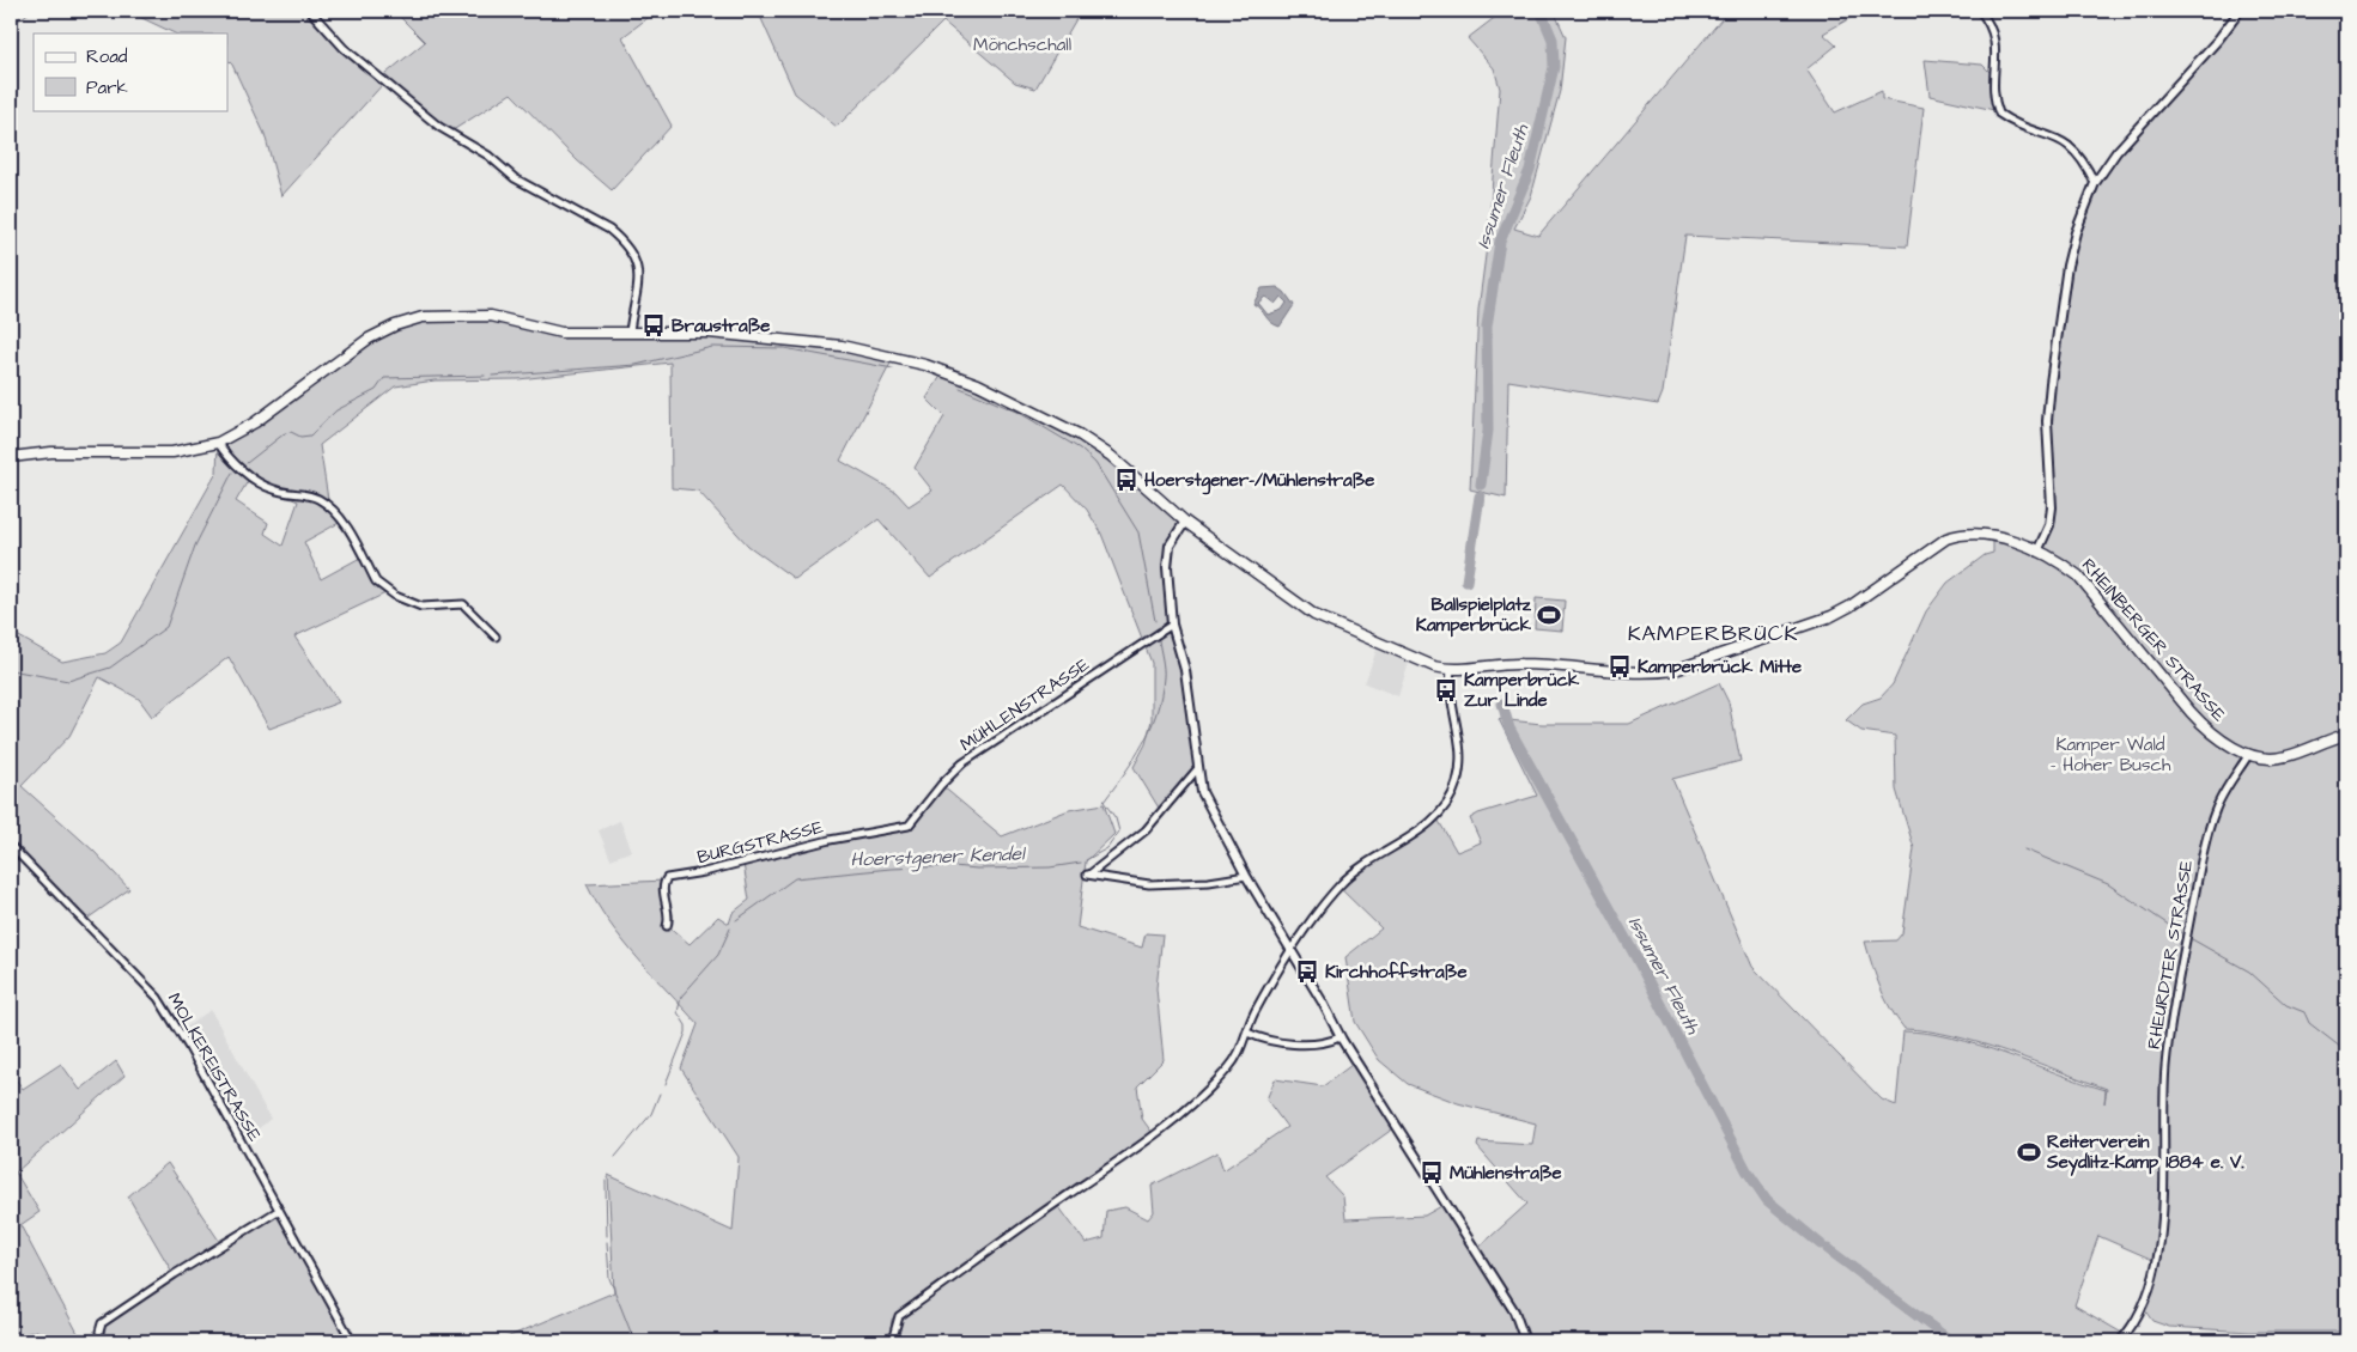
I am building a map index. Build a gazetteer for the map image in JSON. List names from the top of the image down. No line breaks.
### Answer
{"streets":{"main road":["RHEINBERGER STRASSE"],"street":["MÜHLENSTRASSE","BURGSTRASSE","RHEURDTER STRASSE","MOLKEREISTRASSE"]},"crossings":[["RHEINBERGER STRASSE","RHEURDTER STRASSE"],["MÜHLENSTRASSE","BURGSTRASSE"]],"districts":["KAMPERBRÜCK"],"water":["Issumer Fleuth","Hoerstgener Kendel"],"parks":["Mönchschall","Kamper Wald - Hoher Busch"],"places":{"bus stop":["Braustraße","Hoerstgener−/Mühlenstraße","Kamperbrück Mitte","Kamperbrück Zur Linde","Kirchhoffstraße","Mühlenstraße"],"sports":["Ballspielplatz Kamperbrück","Reiterverein Seydlitz-Kamp 1884 e. V."]},"legend":["Road","Park"]}
